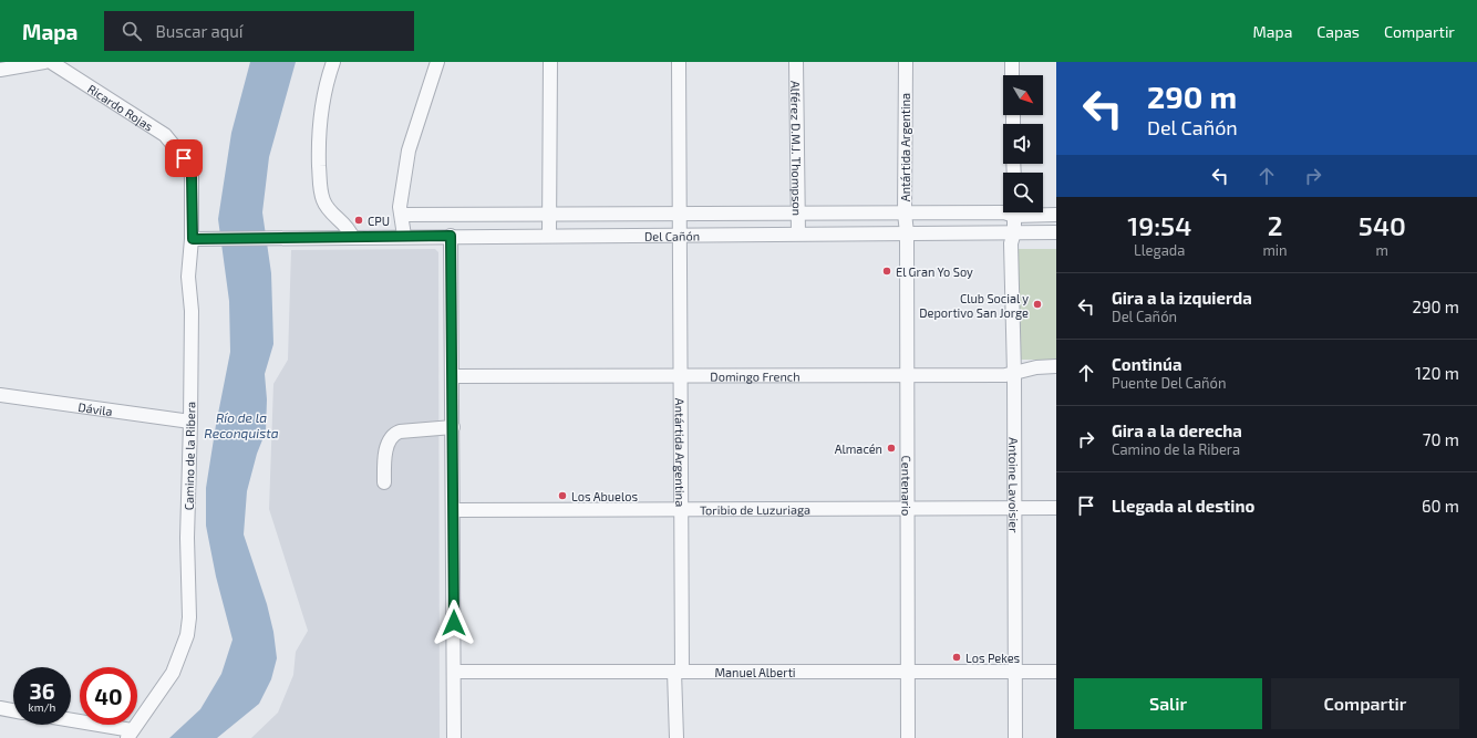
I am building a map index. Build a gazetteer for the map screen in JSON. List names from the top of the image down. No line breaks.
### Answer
{"streets":{"street":["Ricardo Rojas","Antártida Argentina","Alférez D.M.J. Thompson","Del Cañón","Domingo French","Dávila","Camino de la Ribera","Antoine Lavoisier","Centenario","Toribio de Luzuriaga","Manuel Alberti"]},"crossings":[["Ricardo Rojas","Camino de la Ribera"],["Antártida Argentina","Del Cañón"],["Antártida Argentina","Domingo French"],["Antártida Argentina","Centenario"],["Antártida Argentina","Toribio de Luzuriaga"],["Antártida Argentina","Manuel Alberti"],["Alférez D.M.J. Thompson","Del Cañón"],["Del Cañón","Camino de la Ribera"],["Del Cañón","Antoine Lavoisier"],["Del Cañón","Centenario"],["Domingo French","Antoine Lavoisier"],["Domingo French","Centenario"],["Dávila","Camino de la Ribera"],["Antoine Lavoisier","Toribio de Luzuriaga"],["Antoine Lavoisier","Manuel Alberti"],["Centenario","Toribio de Luzuriaga"],["Centenario","Manuel Alberti"]],"water":["Río de la Reconquista"],"places":["CPU","El Gran Yo Soy","Club Social y Deportivo San Jorge","Almacén","Los Abuelos","Los Pekes"],"north":"bottom right","page":{"header":"Mapa","search":"Buscar aquí","nav":["Mapa","Capas","Compartir"],"turn":["290 m","Del Cañón"],"eta":["19:54","Llegada","2","min","540","m"],"list":[{"name":"Gira a la izquierda","note":"Del Cañón","value":"290 m"},{"name":"Continúa","note":"Puente Del Cañón","value":"120 m"},{"name":"Gira a la derecha","note":"Camino de la Ribera","value":"70 m"},{"name":"Llegada al destino","value":"60 m"}],"speed":"36 km/h","limit":"40","buttons":["Salir","Compartir"]}}
